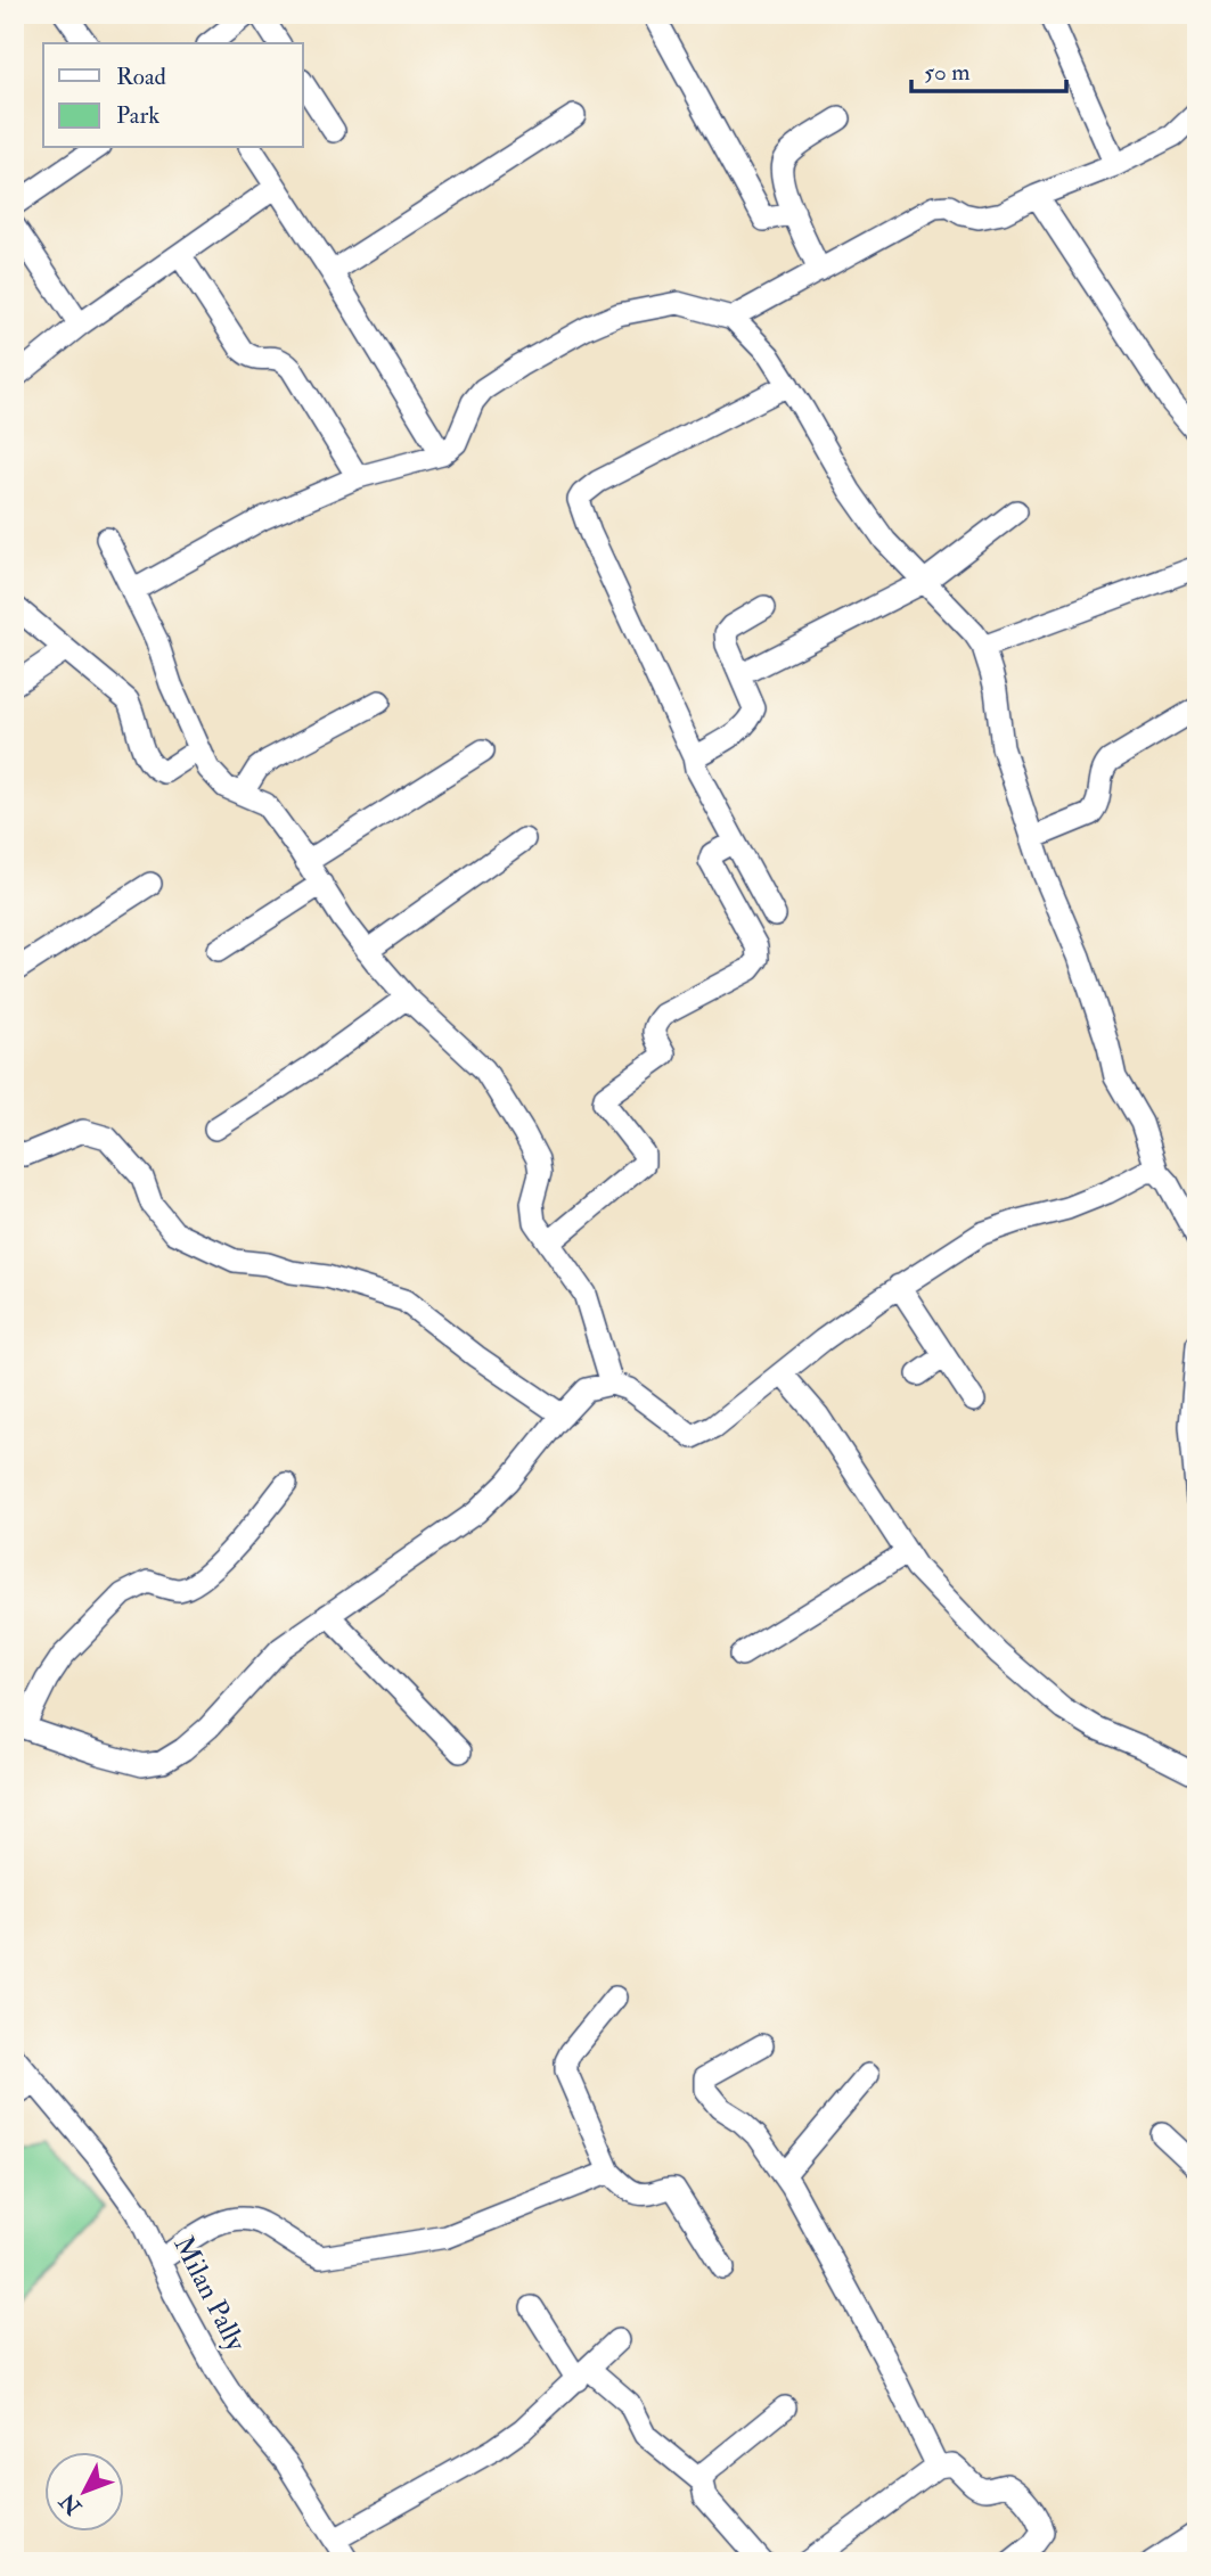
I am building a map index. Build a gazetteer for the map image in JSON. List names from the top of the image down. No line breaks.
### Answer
{"streets":{"street":["Milan Pally"]},"legend":["Road","Park"],"scale_bar":"50 m","north":"bottom left"}
